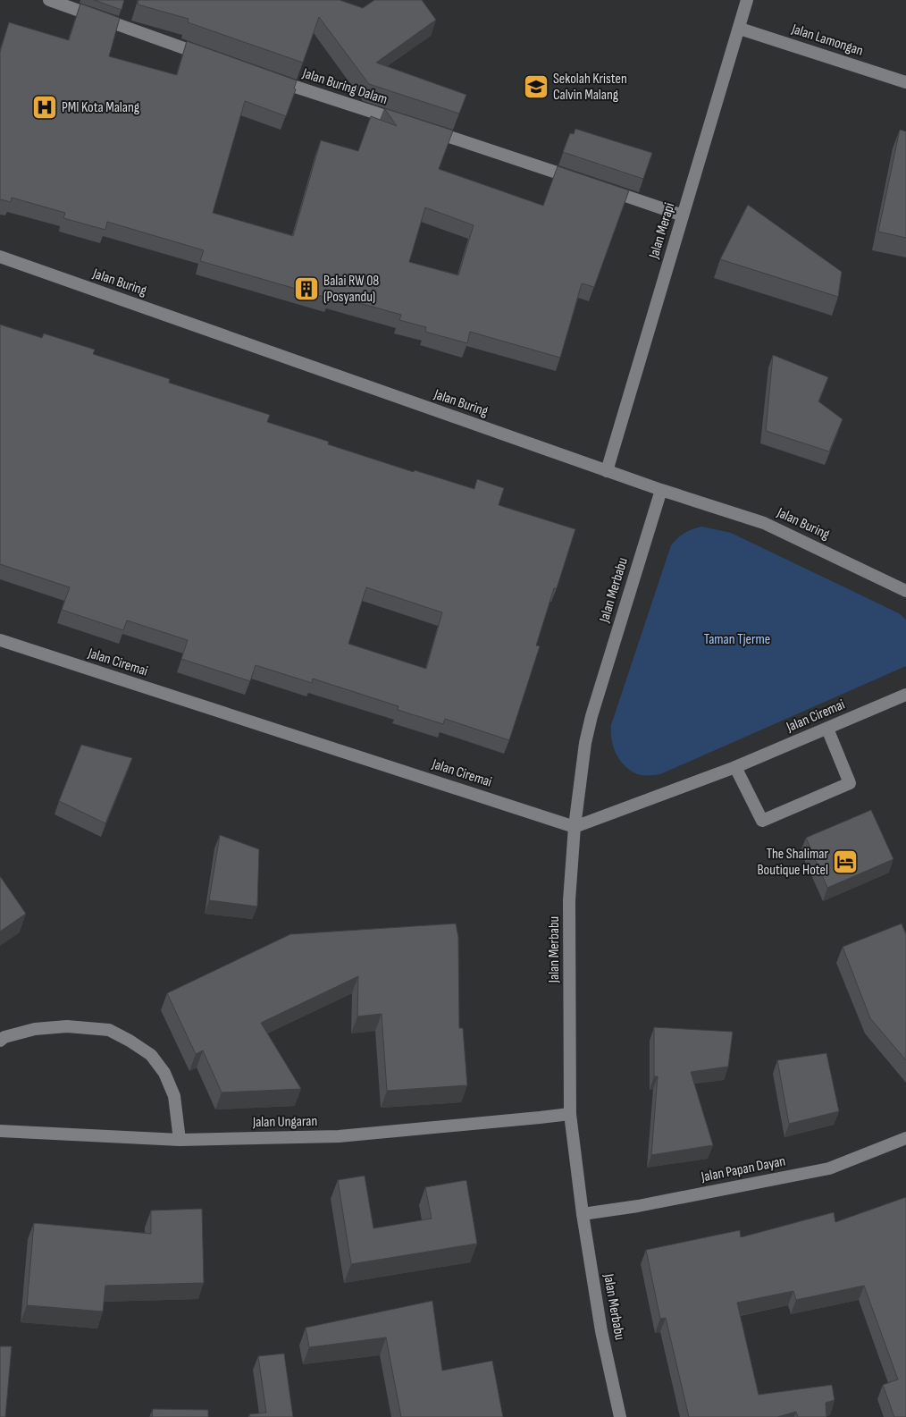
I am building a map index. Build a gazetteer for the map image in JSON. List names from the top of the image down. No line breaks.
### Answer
{"streets":{"street":["Jalan Lamongan","Jalan Buring Dalam","Jalan Merapi","Jalan Buring","Jalan Merbabu","Jalan Ciremai","Jalan Ungaran","Jalan Papan Dayan"]},"crossings":[["Jalan Lamongan","Jalan Merapi"],["Jalan Merapi","Jalan Buring"],["Jalan Buring","Jalan Merbabu"],["Jalan Merbabu","Jalan Ciremai"],["Jalan Merbabu","Jalan Ungaran"],["Jalan Merbabu","Jalan Papan Dayan"]],"parks":["Taman Tjerme"],"places":{"school or university":["Sekolah Kristen Calvin Malang"],"hospital":["PMI Kota Malang"],"building":["Balai RW 08 (Posyandu)"],"hotel":["The Shalimar Boutique Hotel"]}}
